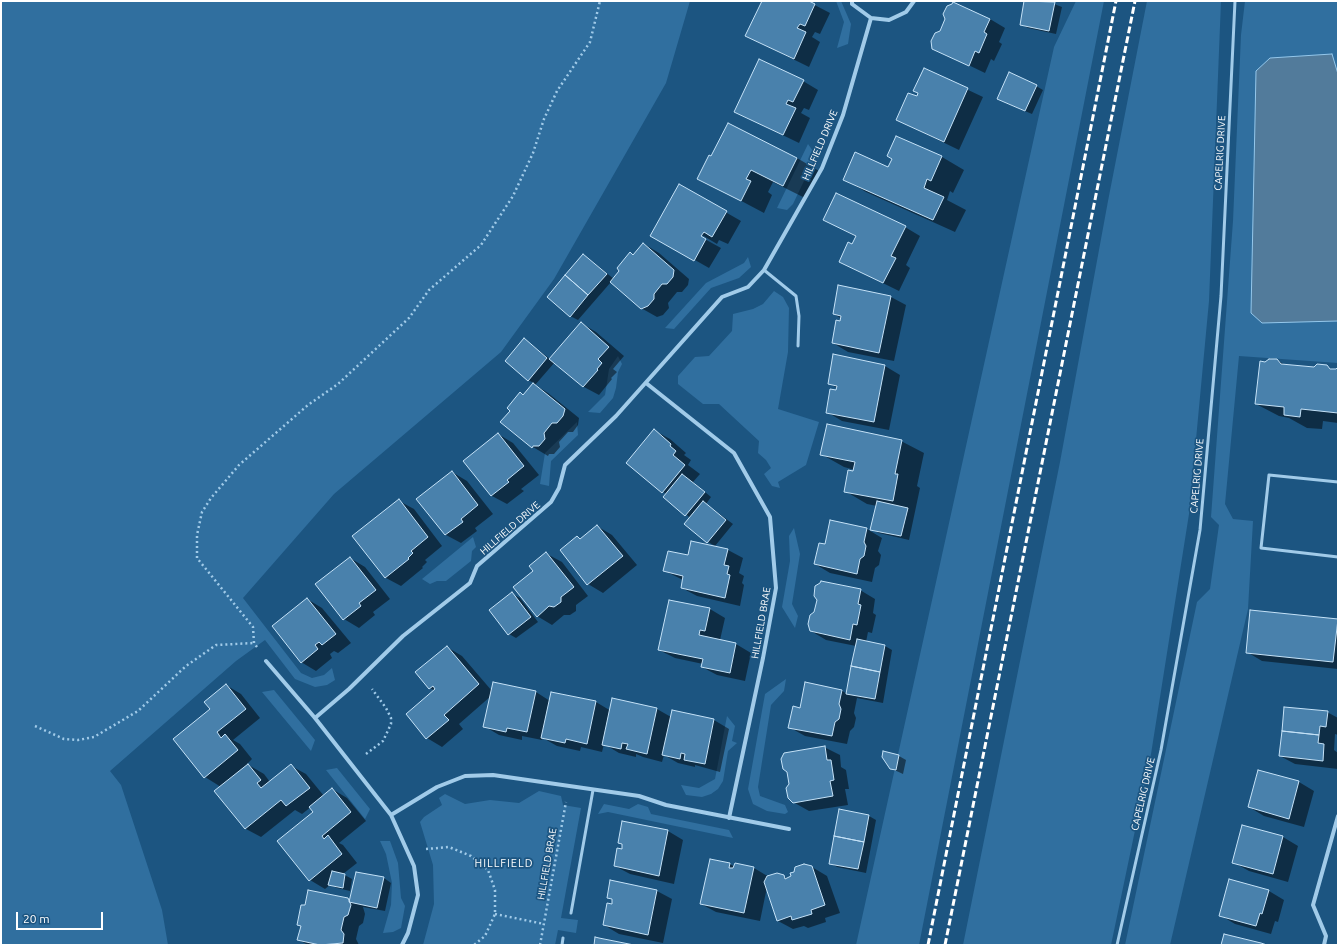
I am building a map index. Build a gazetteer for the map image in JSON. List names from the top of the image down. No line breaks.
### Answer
{"streets":{"street":["HILLFIELD DRIVE","HILLFIELD BRAE"],"lane":["CAPELRIG DRIVE"]},"crossings":[["HILLFIELD DRIVE","HILLFIELD BRAE"]],"districts":["HILLFIELD"],"scale_bar":"20 m"}
